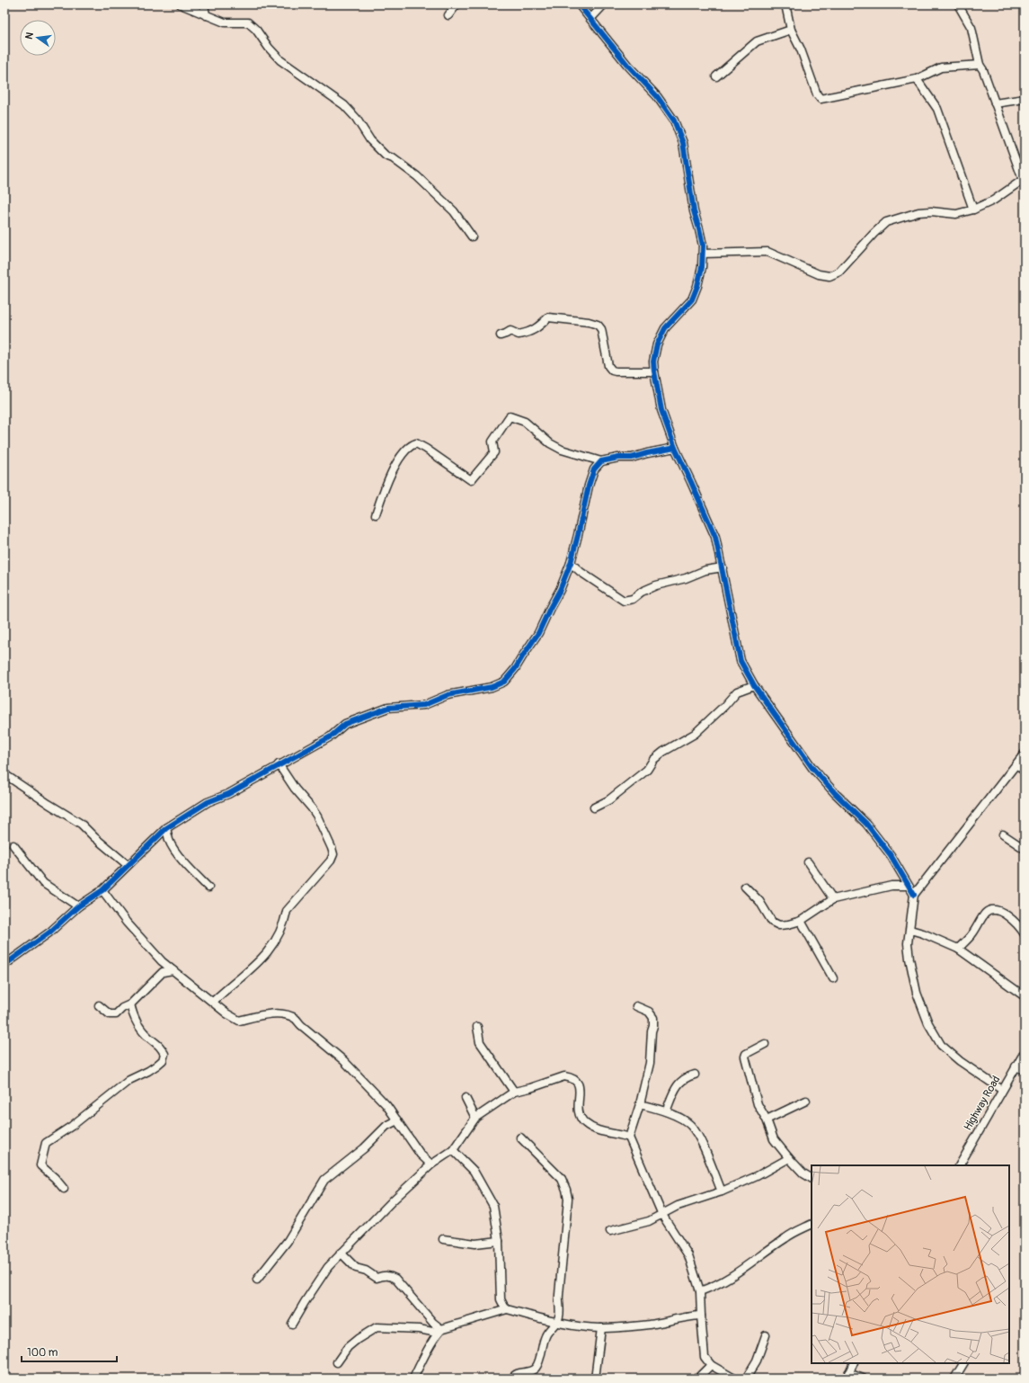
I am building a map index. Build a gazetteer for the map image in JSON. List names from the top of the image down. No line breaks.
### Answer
{"streets":{"street":["Highway Road"]},"scale_bar":"100 m","north":"left"}
